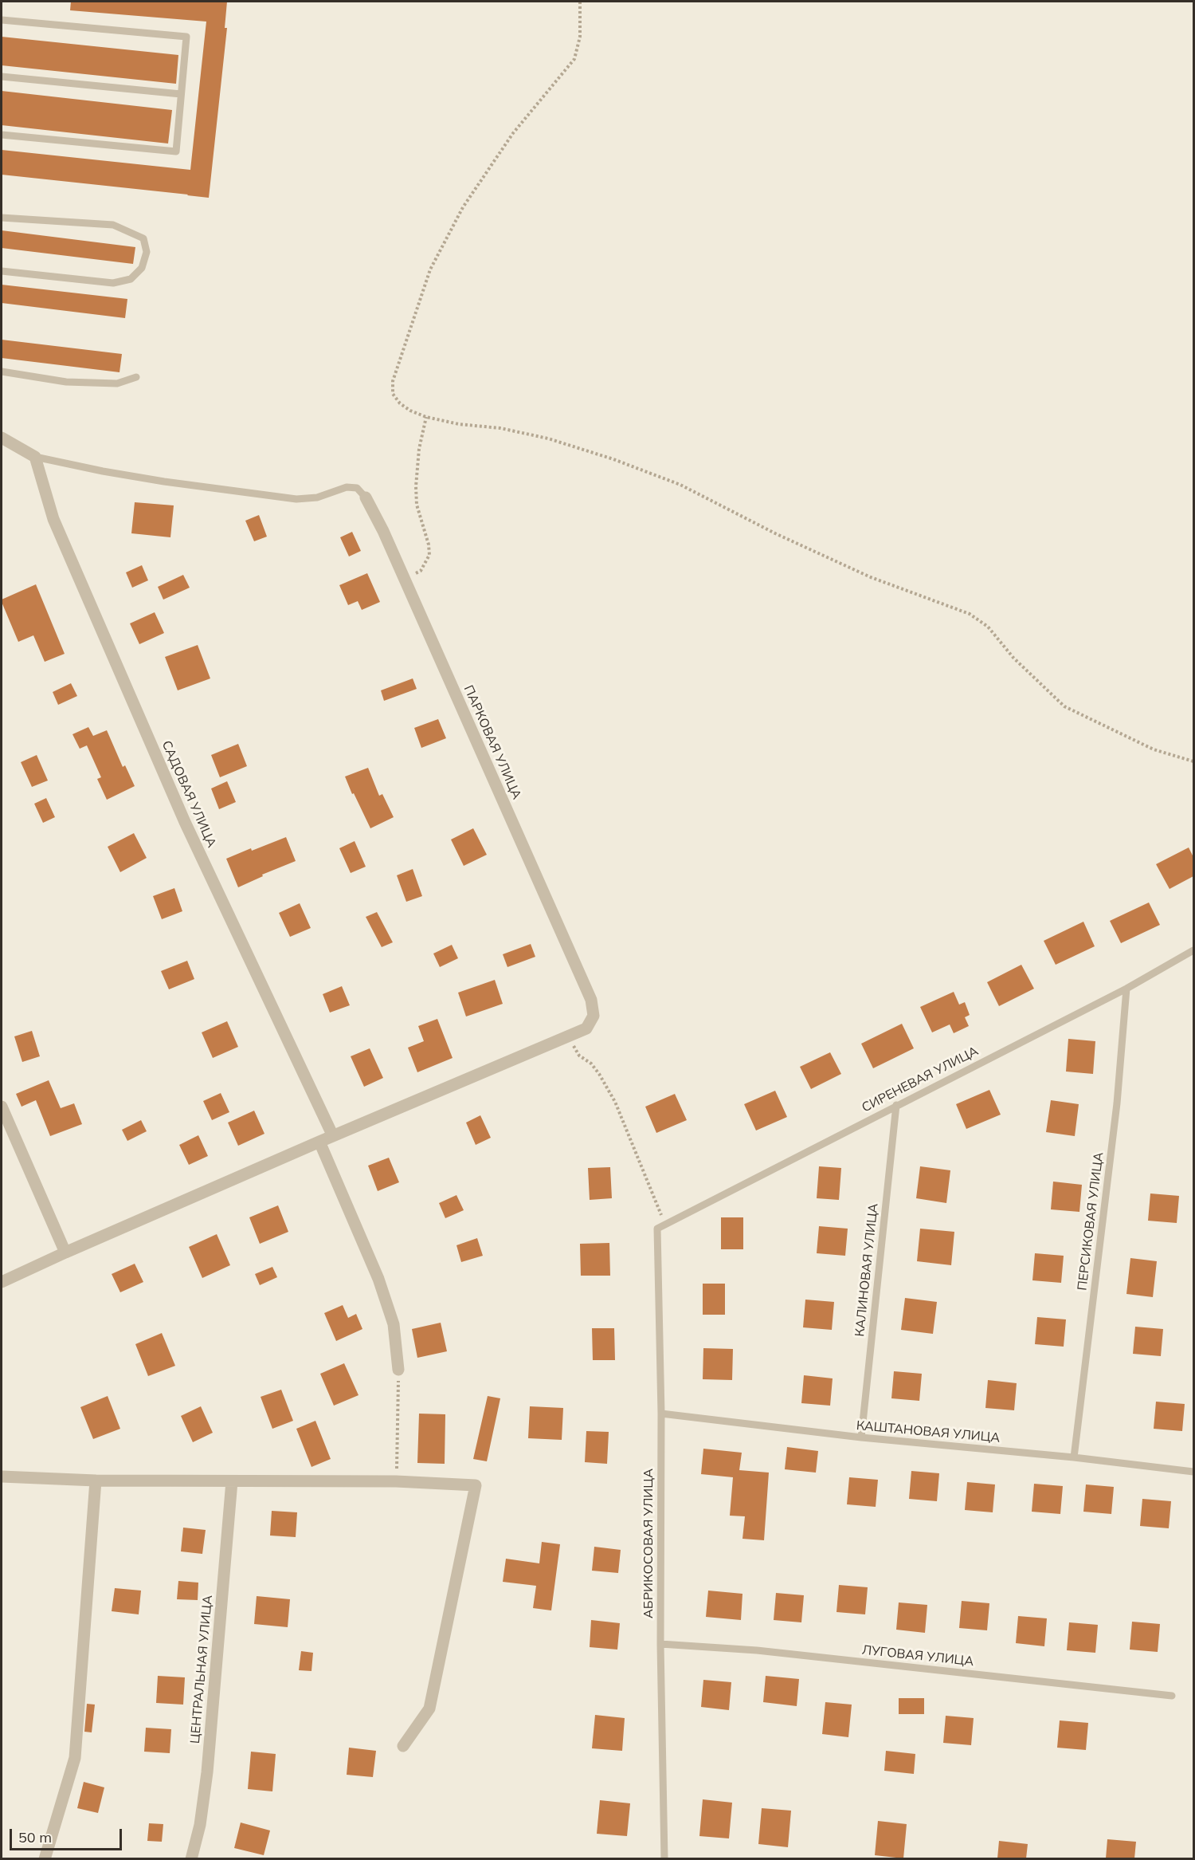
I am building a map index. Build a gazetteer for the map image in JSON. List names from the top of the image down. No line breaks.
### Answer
{"streets":{"street":["ПАРКОВАЯ УЛИЦА","САДОВАЯ УЛИЦА","ЦЕНТРАЛЬНАЯ УЛИЦА"],"lane":["СИРЕНЕВАЯ УЛИЦА","ПЕРСИКОВАЯ УЛИЦА","КАЛИНОВАЯ УЛИЦА","КАШТАНОВАЯ УЛИЦА","АБРИКОСОВАЯ УЛИЦА","ЛУГОВАЯ УЛИЦА"]},"crossings":[["СИРЕНЕВАЯ УЛИЦА","ПЕРСИКОВАЯ УЛИЦА"],["СИРЕНЕВАЯ УЛИЦА","КАЛИНОВАЯ УЛИЦА"],["СИРЕНЕВАЯ УЛИЦА","АБРИКОСОВАЯ УЛИЦА"],["ПЕРСИКОВАЯ УЛИЦА","КАШТАНОВАЯ УЛИЦА"],["КАЛИНОВАЯ УЛИЦА","КАШТАНОВАЯ УЛИЦА"],["КАШТАНОВАЯ УЛИЦА","АБРИКОСОВАЯ УЛИЦА"],["АБРИКОСОВАЯ УЛИЦА","ЛУГОВАЯ УЛИЦА"]],"scale_bar":"50 m"}
